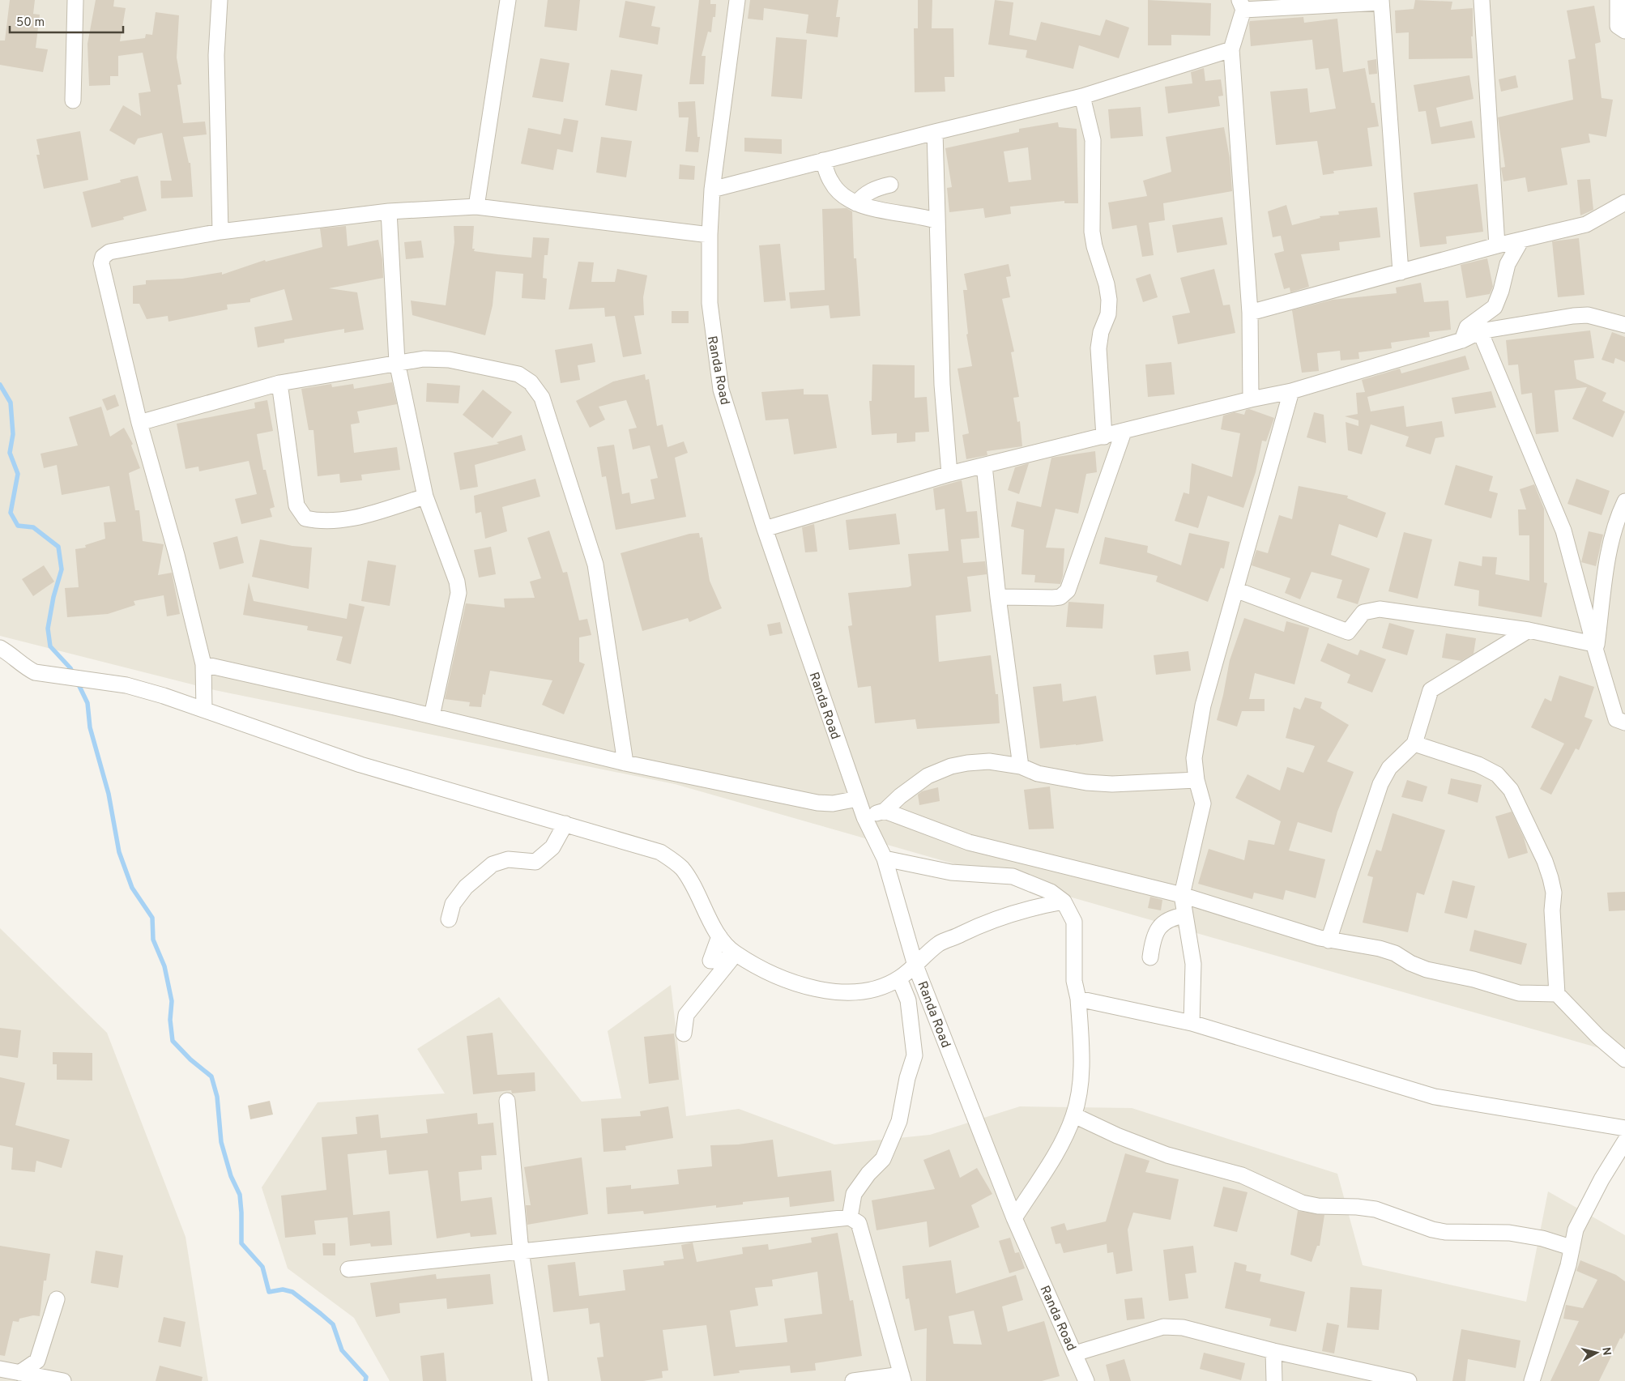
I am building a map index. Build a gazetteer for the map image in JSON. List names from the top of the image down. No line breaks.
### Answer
{"streets":{"street":["Randa Road"]},"scale_bar":"50 m","north":"right"}
